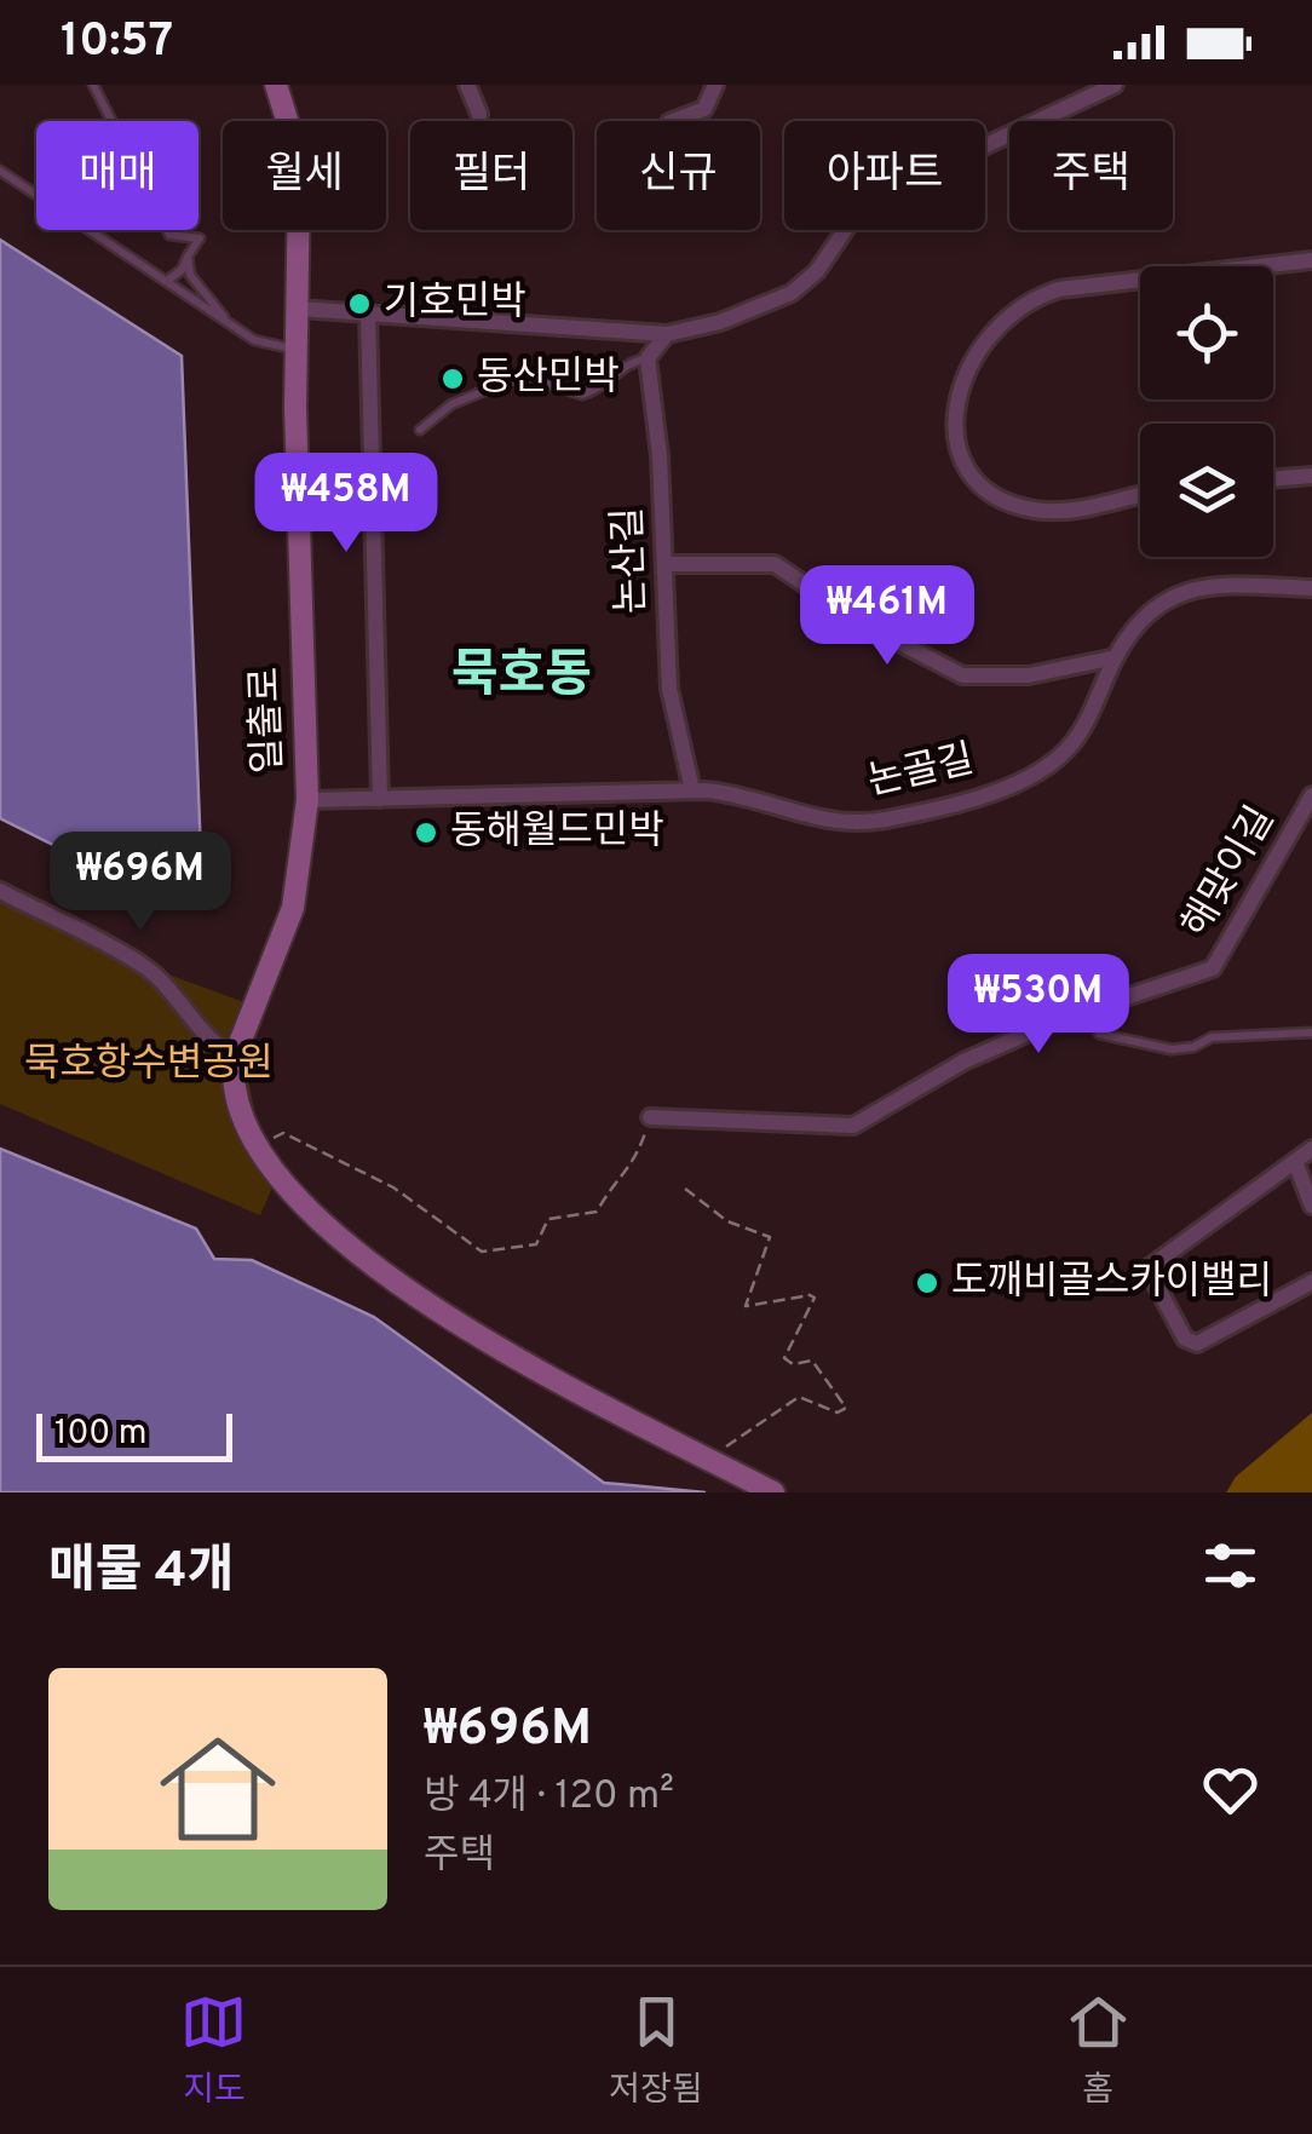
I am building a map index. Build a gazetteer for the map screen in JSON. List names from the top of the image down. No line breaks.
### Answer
{"streets":{"street":["논산길","일출로","논골길","해맞이길"]},"crossings":[["논산길","논골길"],["일출로","논골길"]],"districts":["묵호동"],"parks":["묵호항수변공원"],"places":["기호민박","동산민박","동해월드민박","도깨비골스카이밸리"],"scale_bar":"100 m","page":{"status":"10:57","chip":["매매","월세","필터","신규","아파트","주택"],"price":["₩458M","₩461M","₩696M","₩530M"],"scale":"100 m","heading":"매물 4개","list":[{"name":"₩696M","note":"방 4개 · 120 m² · 주택"}],"tabs":["지도","저장됨","홈"]}}
